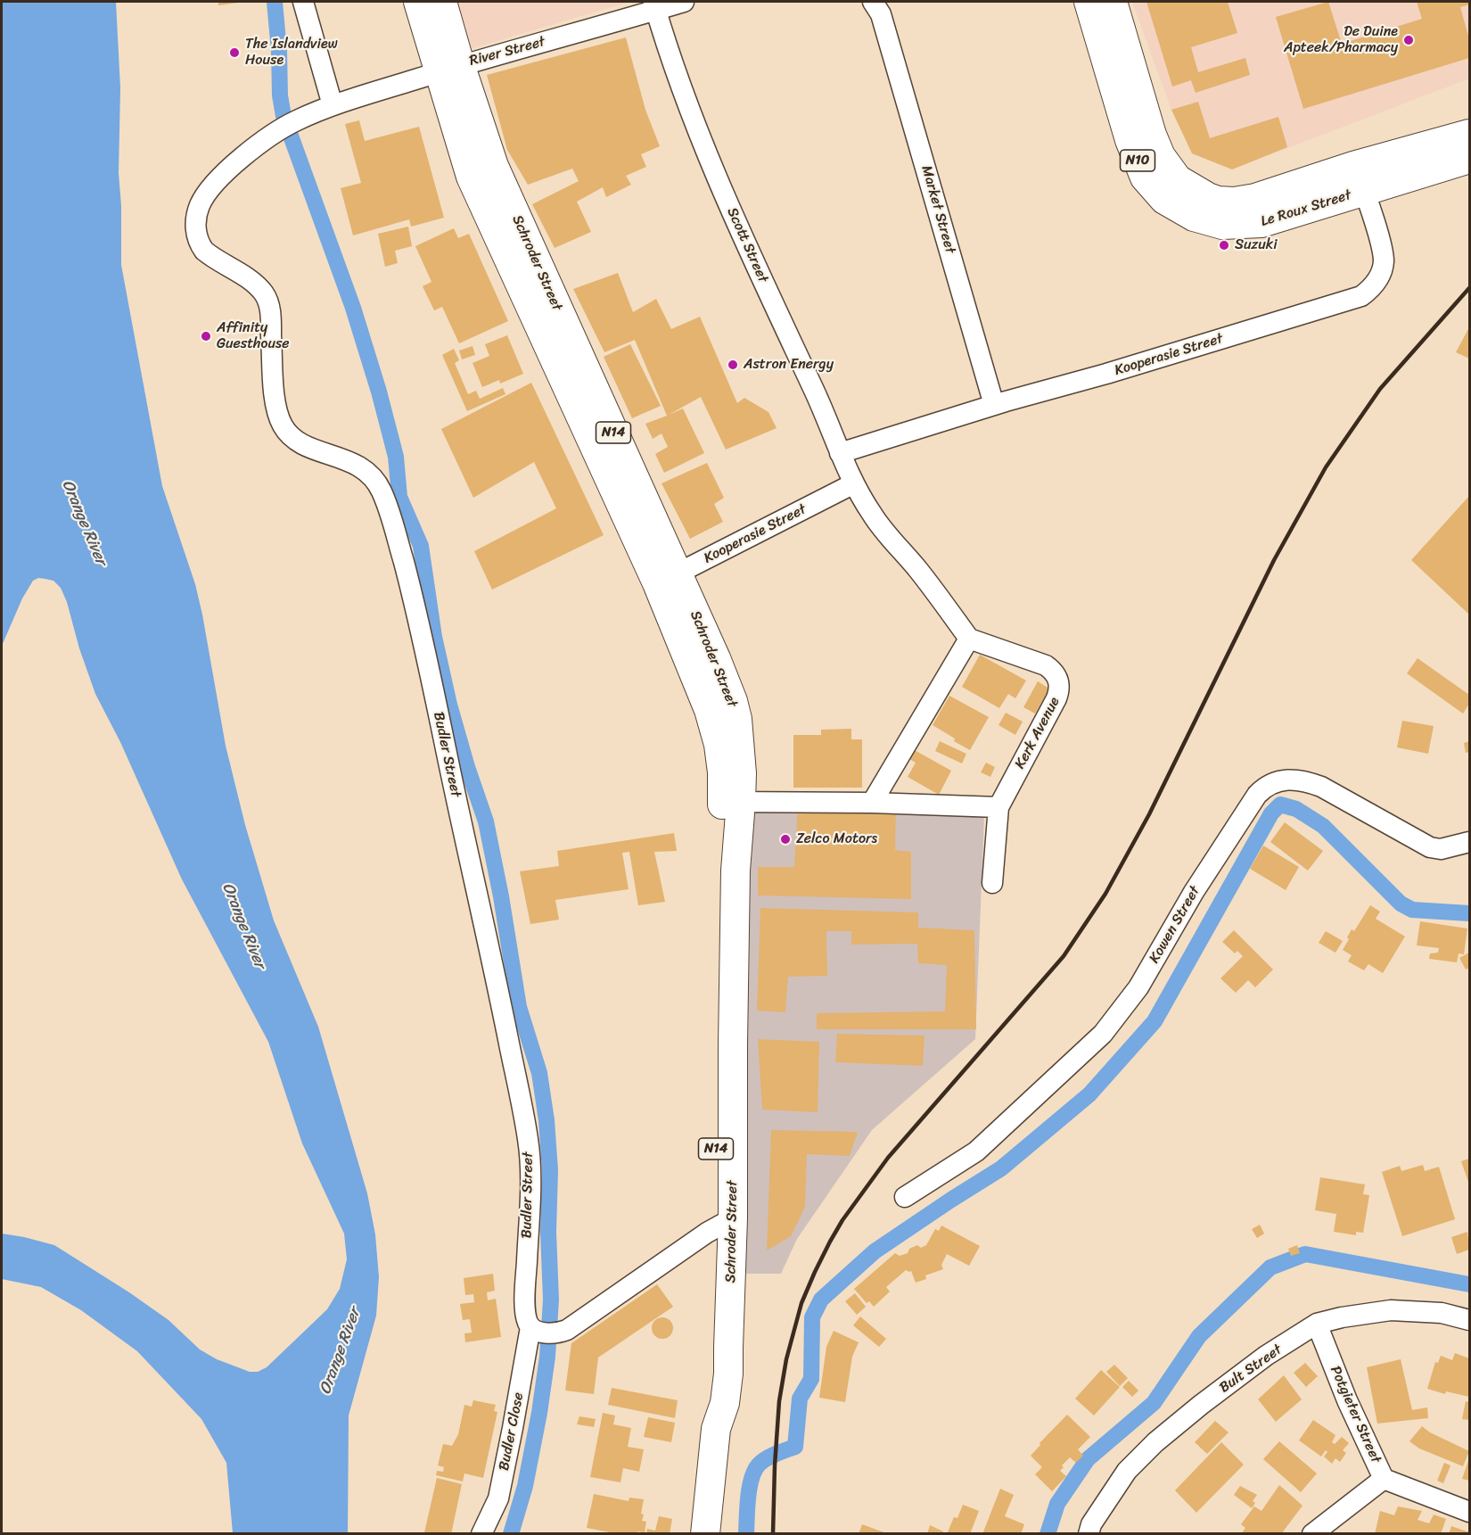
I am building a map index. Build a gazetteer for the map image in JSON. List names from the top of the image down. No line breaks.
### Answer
{"streets":{"highway":["N10","Le Roux Street","Schroder Street","N14"],"street":["River Street","Market Street","Scott Street","Kooperasie Street","Kerk Avenue","Budler Street","Kowen Street","Bult Street","Potgieter Street","Budler Close"]},"crossings":[["River Street","Scott Street"],["River Street","Schroder Street"],["River Street","Budler Street"],["Le Roux Street","Kooperasie Street"],["Market Street","Kooperasie Street"],["Scott Street","Kooperasie Street"],["Schroder Street","Kooperasie Street"],["Budler Street","Budler Close"],["Bult Street","Potgieter Street"]],"water":["Orange River"],"places":["De Duine Apteek/Pharmacy","The Islandview House","Suzuki","Affinity Guesthouse","Astron Energy","Zelco Motors"]}
